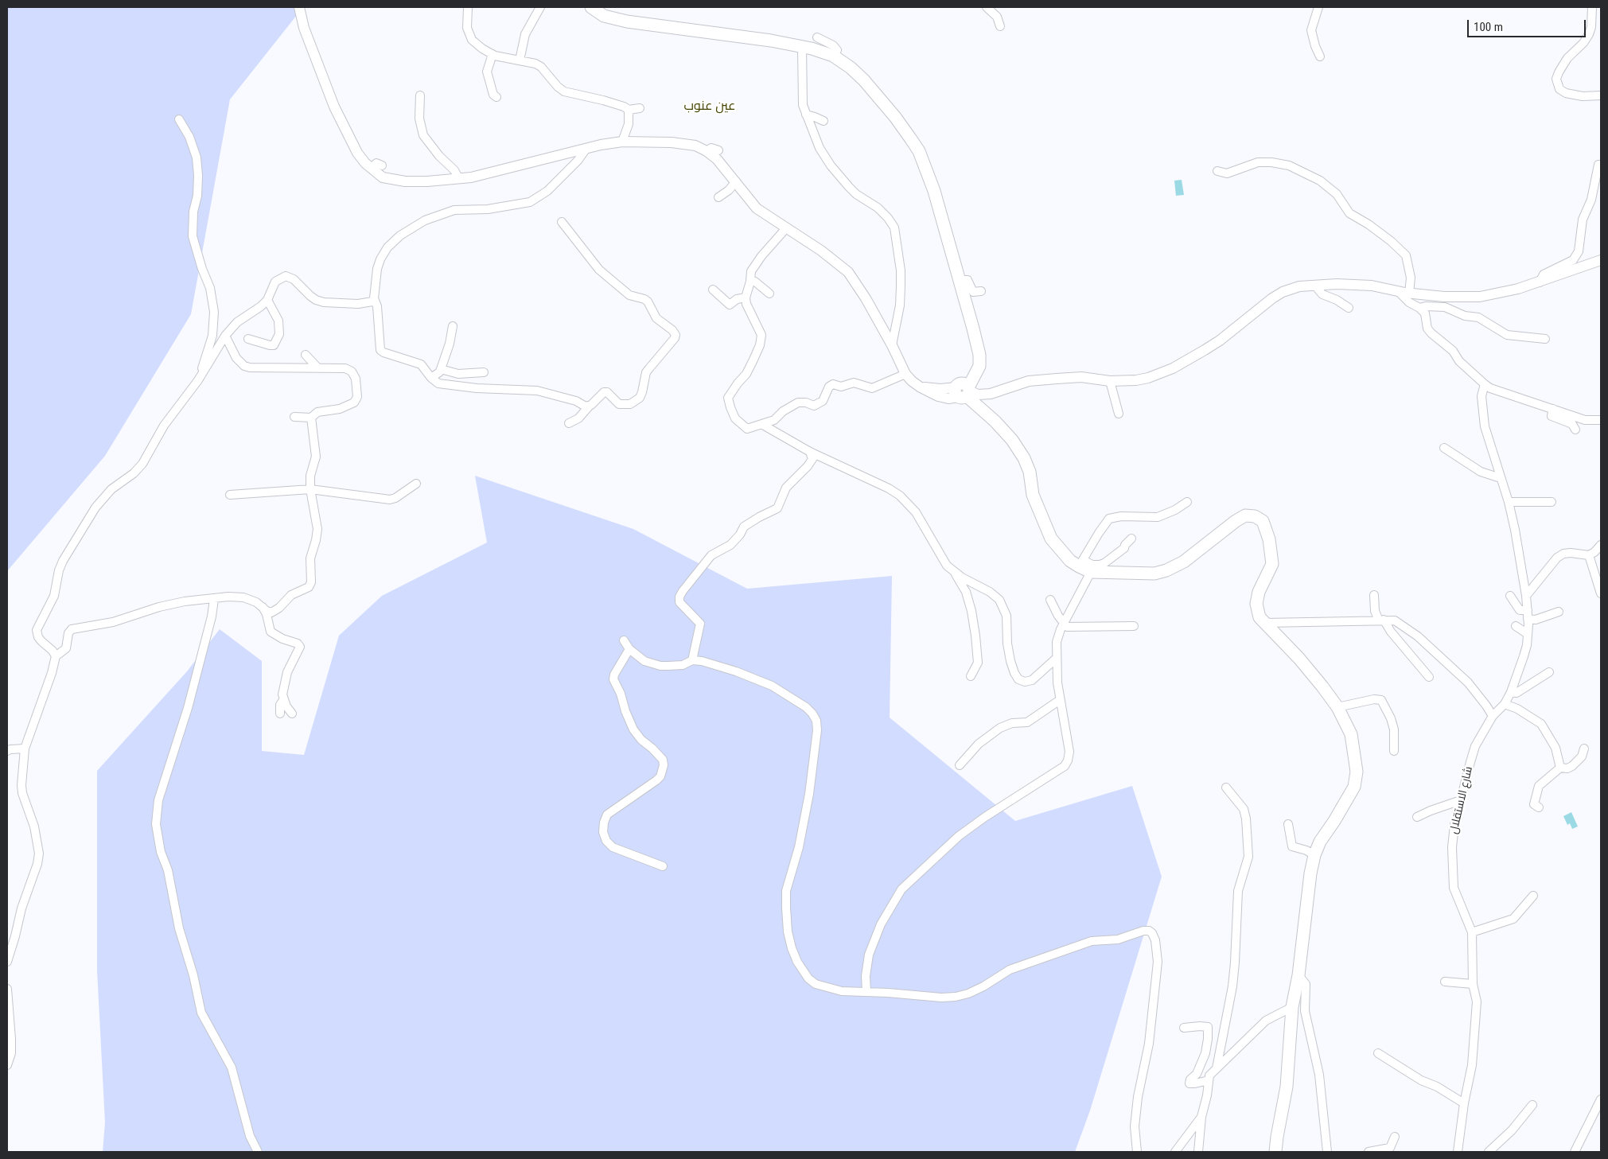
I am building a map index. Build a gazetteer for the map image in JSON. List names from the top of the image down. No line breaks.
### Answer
{"streets":{"street":["شارع الاستقلال"]},"districts":["عين عنوب"],"scale_bar":"100 m"}
